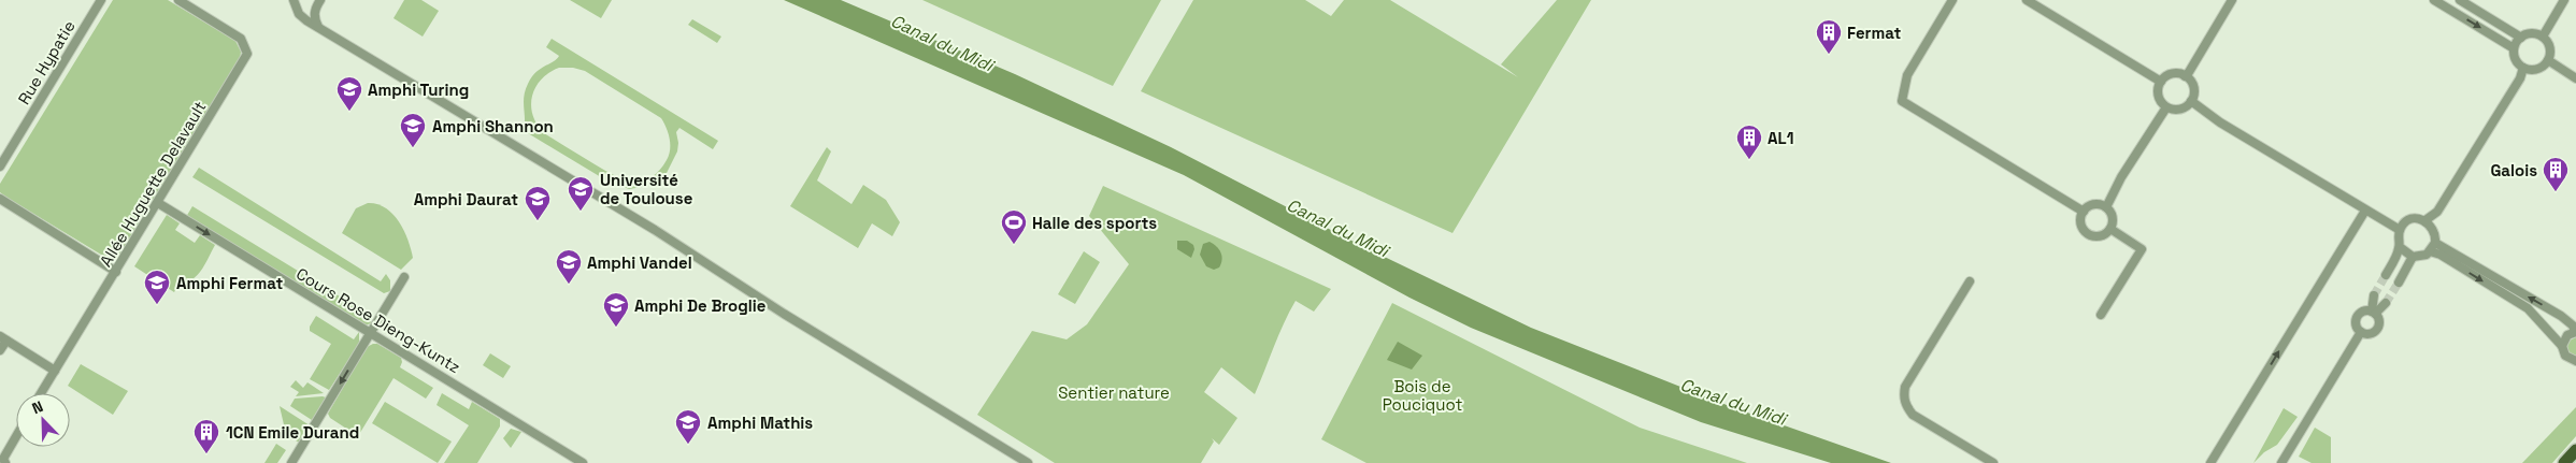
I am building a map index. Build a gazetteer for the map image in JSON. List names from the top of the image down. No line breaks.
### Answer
{"streets":{"street":["Rue Hypatie","Allée Huguette Delavault","Cours Rose Dieng-Kuntz"]},"crossings":[["Allée Huguette Delavault","Cours Rose Dieng-Kuntz"]],"one_way":["Cours Rose Dieng-Kuntz"],"water":["Canal du Midi"],"parks":["Bois de Pouciquot","Sentier nature"],"places":{"building":["Fermat","AL1","Galois","1CN Emile Durand"],"school or university":["Amphi Turing","Amphi Shannon","Université de Toulouse","Amphi Daurat","Amphi Vandel","Amphi Fermat","Amphi De Broglie","Amphi Mathis"],"sports":["Halle des sports"]},"north":"top left"}
